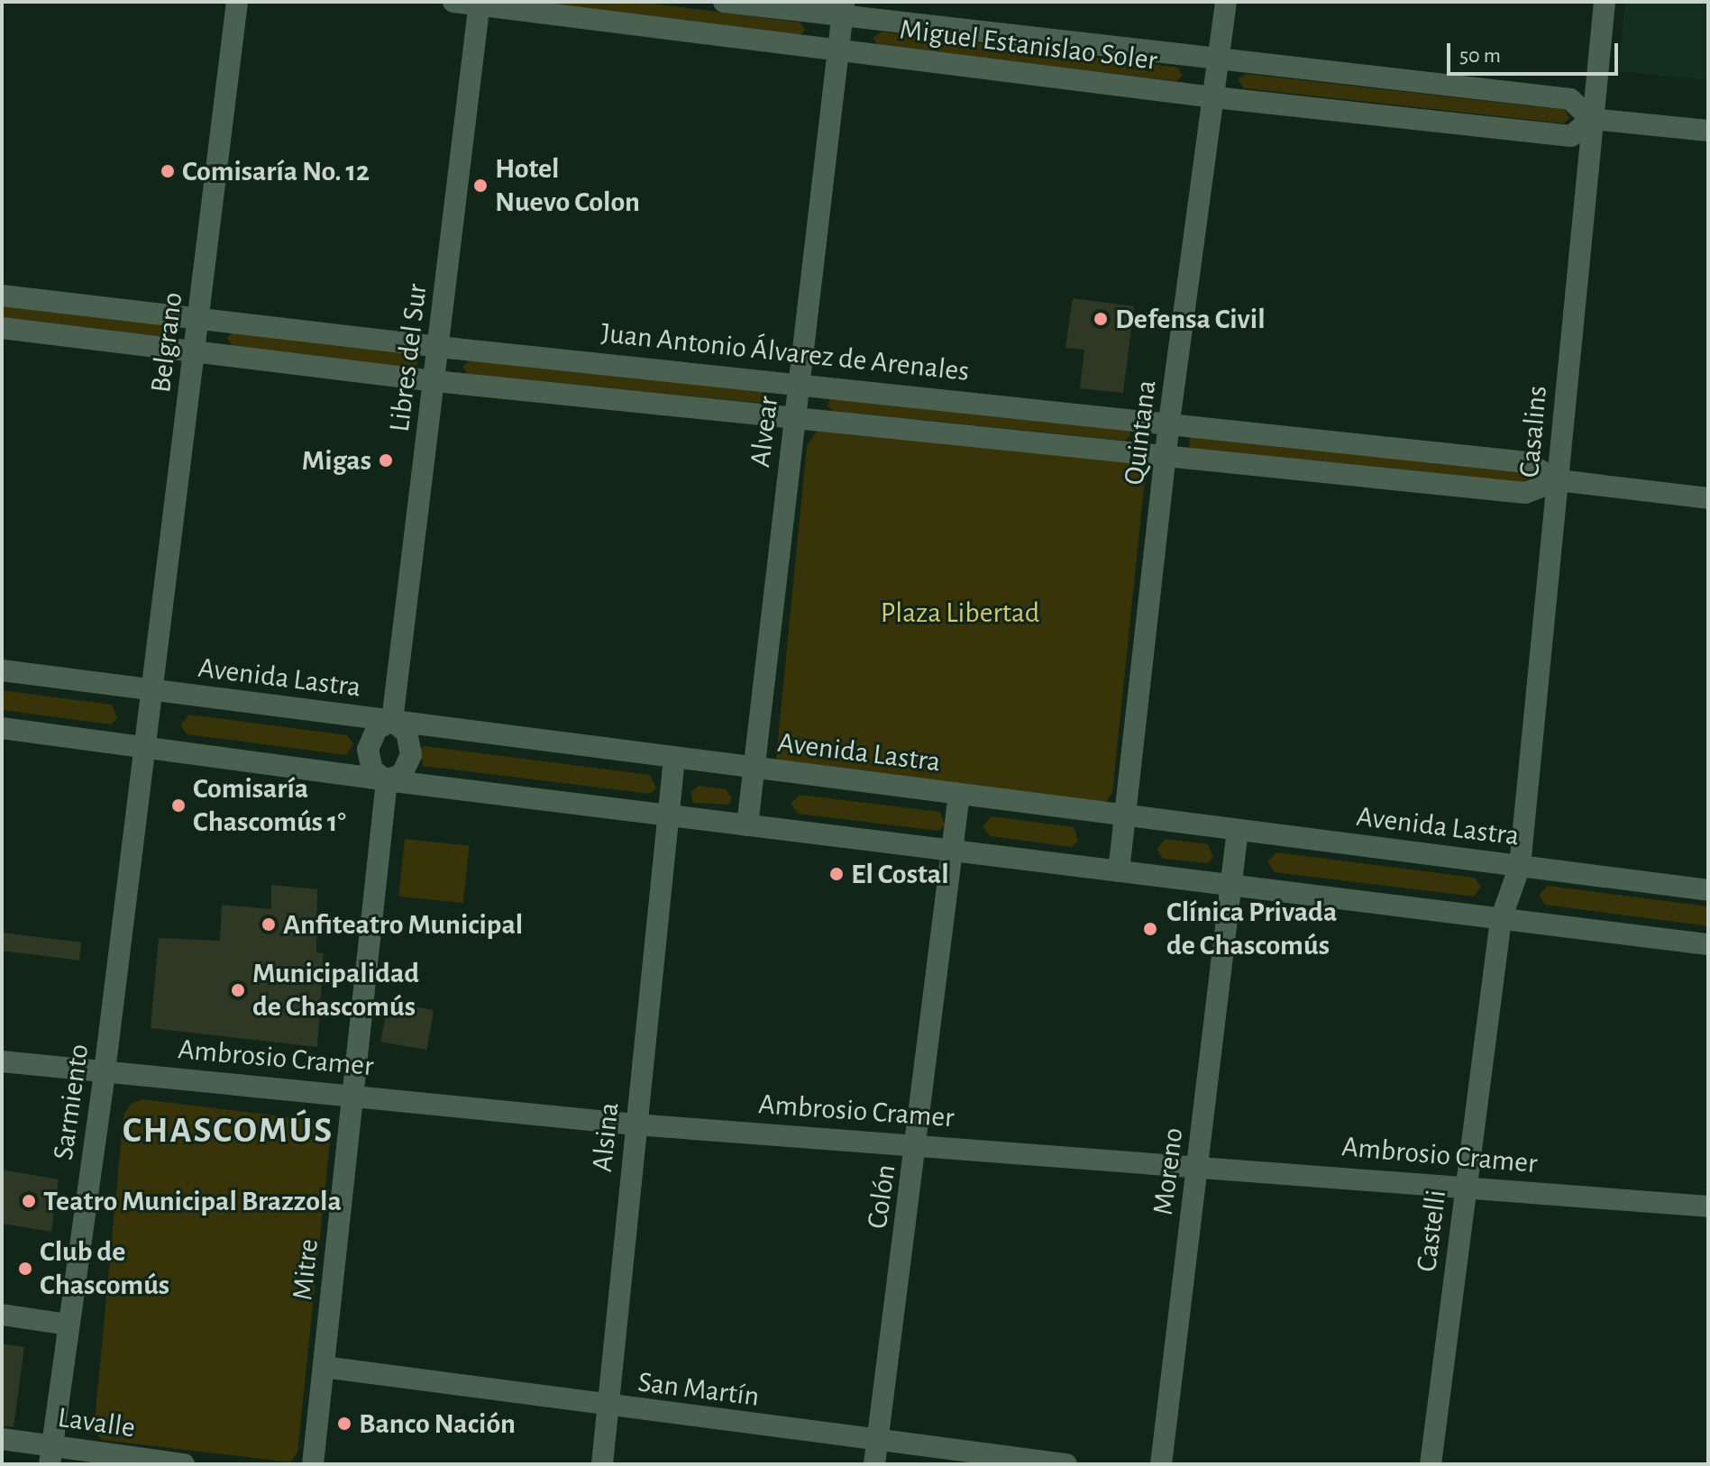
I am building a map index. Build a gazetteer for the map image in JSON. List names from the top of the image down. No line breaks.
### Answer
{"streets":{"street":["Miguel Estanislao Soler","Belgrano","Juan Antonio Álvarez de Arenales","Libres del Sur","Alvear","Casalins","Quintana","Avenida Lastra","Ambrosio Cramer","Sarmiento","Alsina","Moreno","Colón","Castelli","Mitre","San Martín","Lavalle"]},"crossings":[["Miguel Estanislao Soler","Libres del Sur"],["Miguel Estanislao Soler","Alvear"],["Miguel Estanislao Soler","Casalins"],["Miguel Estanislao Soler","Quintana"],["Belgrano","Juan Antonio Álvarez de Arenales"],["Belgrano","Avenida Lastra"],["Belgrano","Sarmiento"],["Juan Antonio Álvarez de Arenales","Libres del Sur"],["Juan Antonio Álvarez de Arenales","Alvear"],["Juan Antonio Álvarez de Arenales","Casalins"],["Juan Antonio Álvarez de Arenales","Quintana"],["Libres del Sur","Avenida Lastra"],["Libres del Sur","Mitre"],["Alvear","Avenida Lastra"],["Casalins","Avenida Lastra"],["Casalins","Castelli"],["Quintana","Avenida Lastra"],["Avenida Lastra","Alsina"],["Avenida Lastra","Moreno"],["Avenida Lastra","Colón"],["Avenida Lastra","Mitre"],["Ambrosio Cramer","Sarmiento"],["Ambrosio Cramer","Alsina"],["Ambrosio Cramer","Moreno"],["Ambrosio Cramer","Colón"],["Ambrosio Cramer","Castelli"],["Ambrosio Cramer","Mitre"],["Sarmiento","Lavalle"],["Alsina","San Martín"],["Colón","San Martín"],["Mitre","San Martín"]],"districts":["CHASCOMÚS"],"parks":["Plaza Libertad"],"places":["Comisaría No. 12","Hotel Nuevo Colon","Defensa Civil","Migas","Comisaría Chascomús 1°","El Costal","Anfiteatro Municipal","Clínica Privada de Chascomús","Municipalidad de Chascomús","Teatro Municipal Brazzola","Club de Chascomús","Banco Nación"],"scale_bar":"50 m"}
